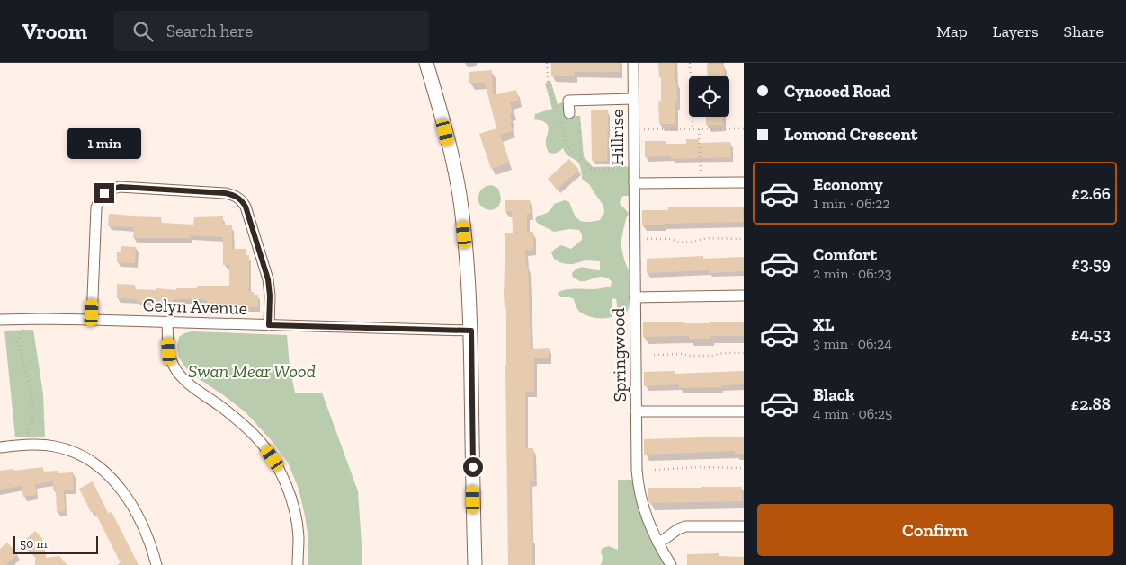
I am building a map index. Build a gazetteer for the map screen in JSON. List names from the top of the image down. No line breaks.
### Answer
{"streets":{"street":["Hillrise","Celyn Avenue","Springwood"]},"crossings":[["Hillrise","Springwood"]],"parks":["Swan Mear Wood"],"scale_bar":"50 m","page":{"header":"Vroom","search":"Search here","nav":["Map","Layers","Share"],"banner":["Cyncoed Road","Lomond Crescent"],"bubble":"1 min","list":[{"name":"Economy","note":"1 min · 06:22","value":"£2.66"},{"name":"Comfort","note":"2 min · 06:23","value":"£3.59"},{"name":"XL","note":"3 min · 06:24","value":"£4.53"},{"name":"Black","note":"4 min · 06:25","value":"£2.88"}],"buttons":"Confirm","scale":"50 m"}}
